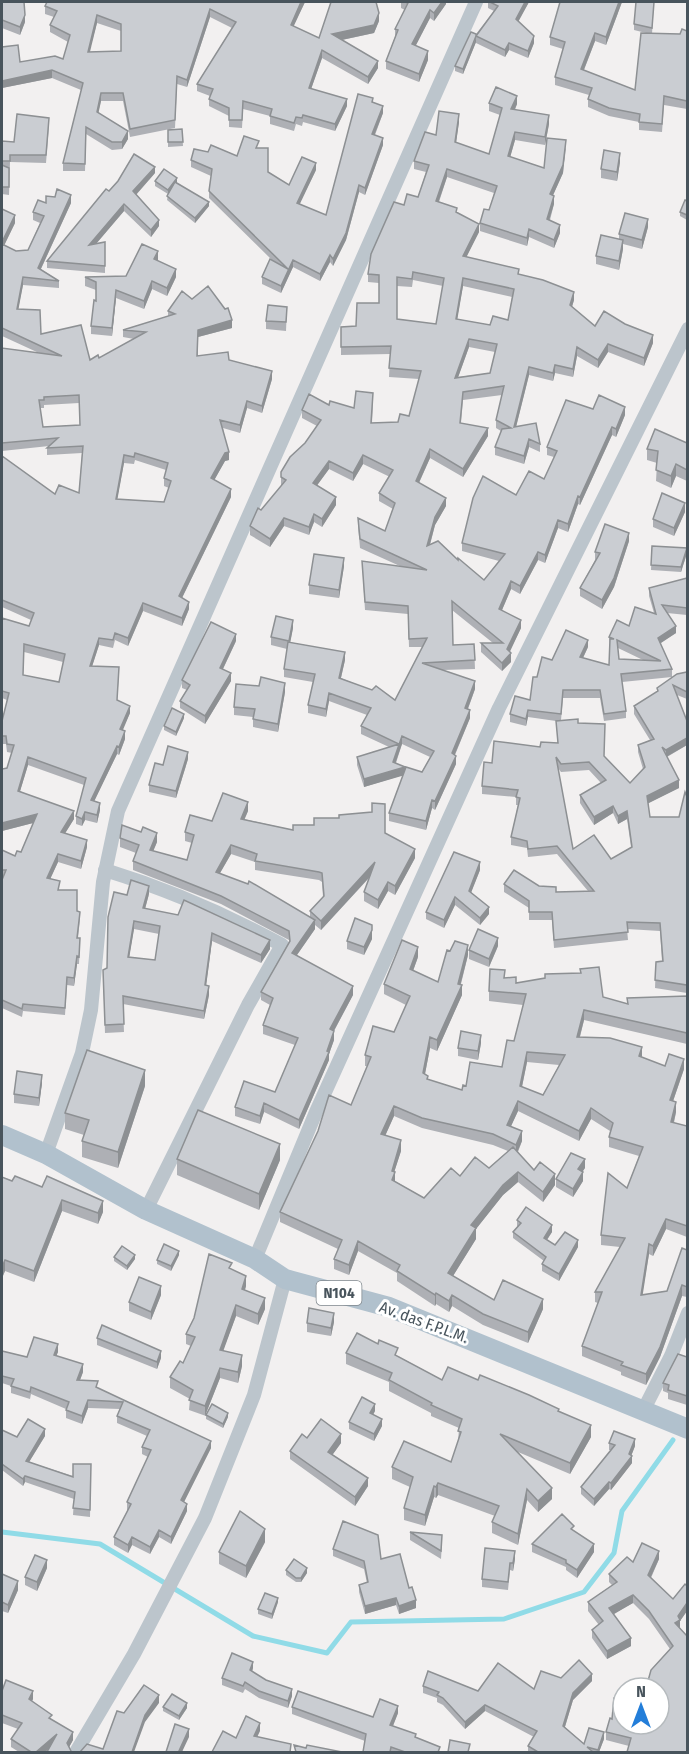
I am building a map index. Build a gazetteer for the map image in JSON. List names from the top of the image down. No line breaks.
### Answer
{"streets":{"main road":["N104","Av. das F.P.L.M."]},"north":"top"}
